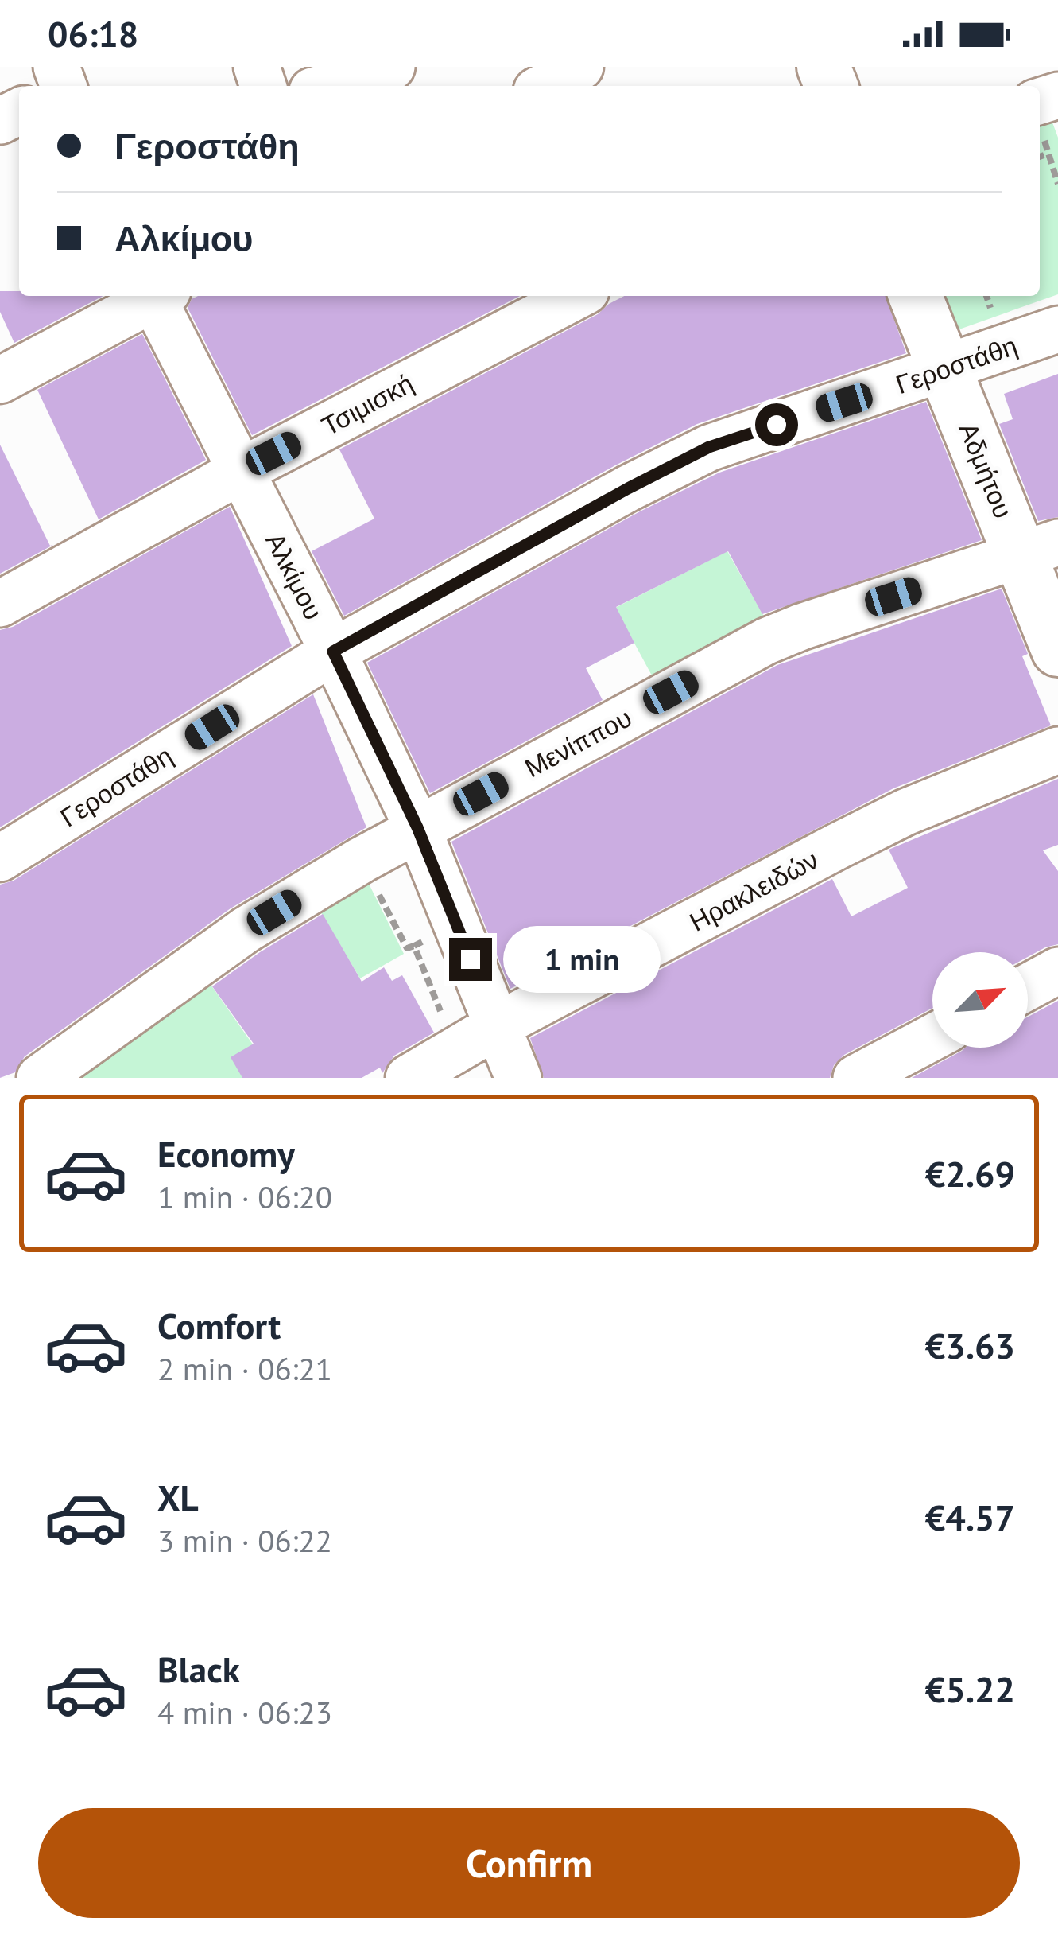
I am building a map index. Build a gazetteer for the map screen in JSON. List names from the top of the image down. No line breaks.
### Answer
{"streets":{"street":["Γεροστάθη","Τσιμισκή","Αδμήτου","Αλκίμου","Μενίππου","Ηρακλειδών"]},"crossings":[["Γεροστάθη","Αδμήτου"],["Γεροστάθη","Αλκίμου"],["Τσιμισκή","Αλκίμου"],["Αδμήτου","Μενίππου"],["Αλκίμου","Μενίππου"],["Αλκίμου","Ηρακλειδών"]],"north":"top right","page":{"status":"06:18","banner":["Γεροστάθη","Αλκίμου"],"bubble":"1 min","list":[{"name":"Economy","note":"1 min · 06:20","value":"€2.69"},{"name":"Comfort","note":"2 min · 06:21","value":"€3.63"},{"name":"XL","note":"3 min · 06:22","value":"€4.57"},{"name":"Black","note":"4 min · 06:23","value":"€5.22"}],"buttons":"Confirm"}}
